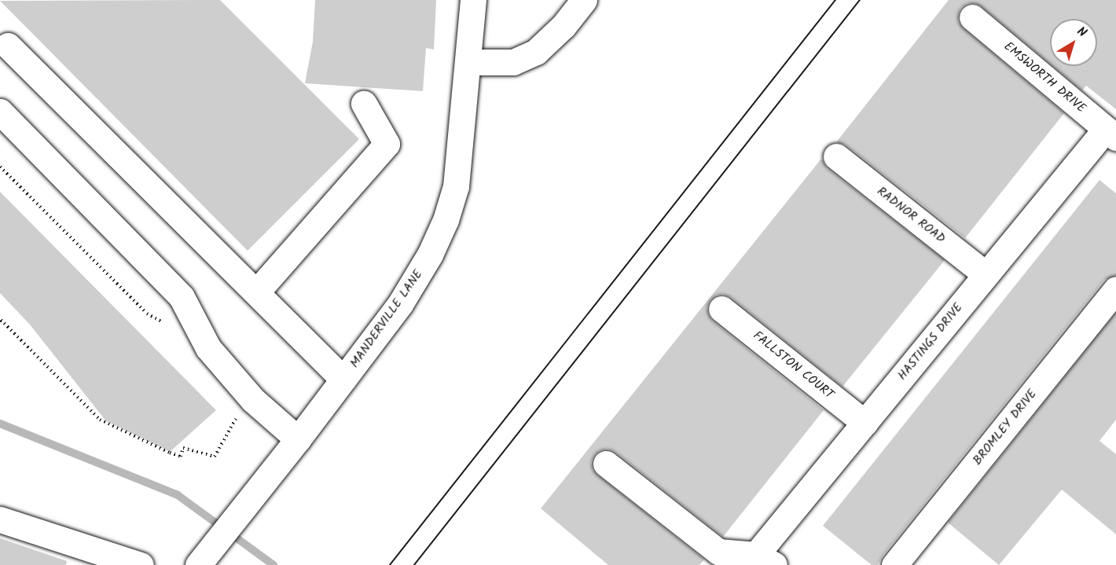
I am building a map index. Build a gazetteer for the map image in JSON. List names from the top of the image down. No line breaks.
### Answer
{"streets":{"street":["EMSWORTH DRIVE","RADNOR ROAD","MANDERVILLE LANE","HASTINGS DRIVE","FALLSTON COURT","BROMLEY DRIVE"]},"crossings":[["EMSWORTH DRIVE","HASTINGS DRIVE"],["RADNOR ROAD","HASTINGS DRIVE"],["HASTINGS DRIVE","FALLSTON COURT"]],"north":"top right"}
